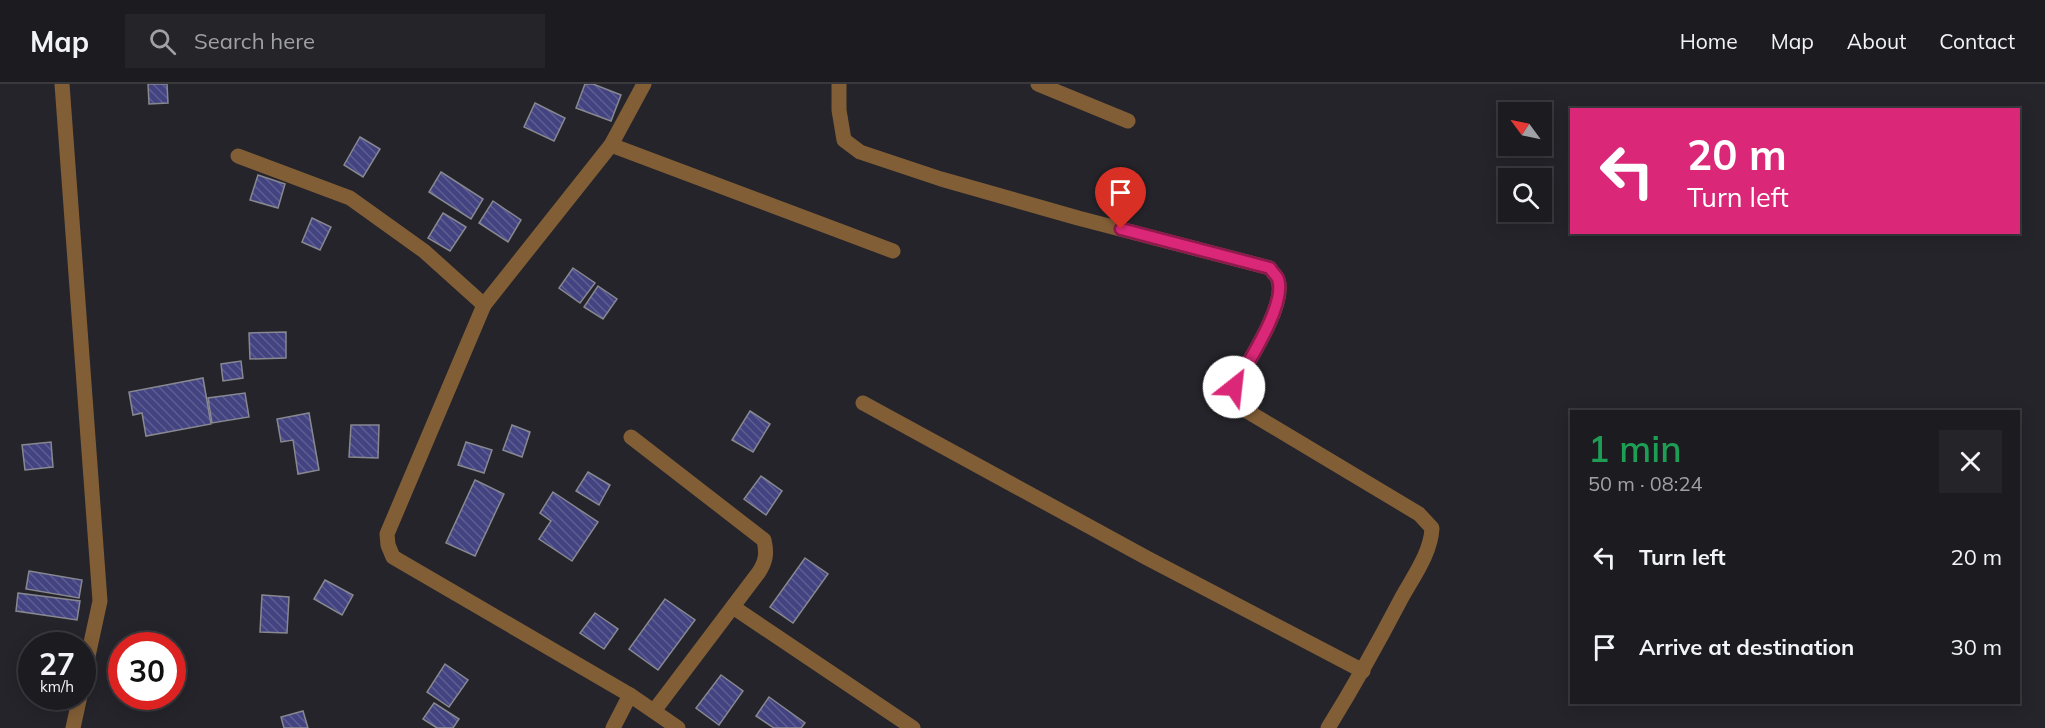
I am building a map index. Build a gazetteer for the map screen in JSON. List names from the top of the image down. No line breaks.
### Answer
{"north":"top left","page":{"header":"Map","search":"Search here","nav":["Home","Map","About","Contact"],"turn":["20 m","Turn left"],"heading":["1 min","50 m · 08:24"],"list":[{"name":"Turn left","value":"20 m"},{"name":"Arrive at destination","value":"30 m"}],"speed":"27 km/h","limit":"30"}}
